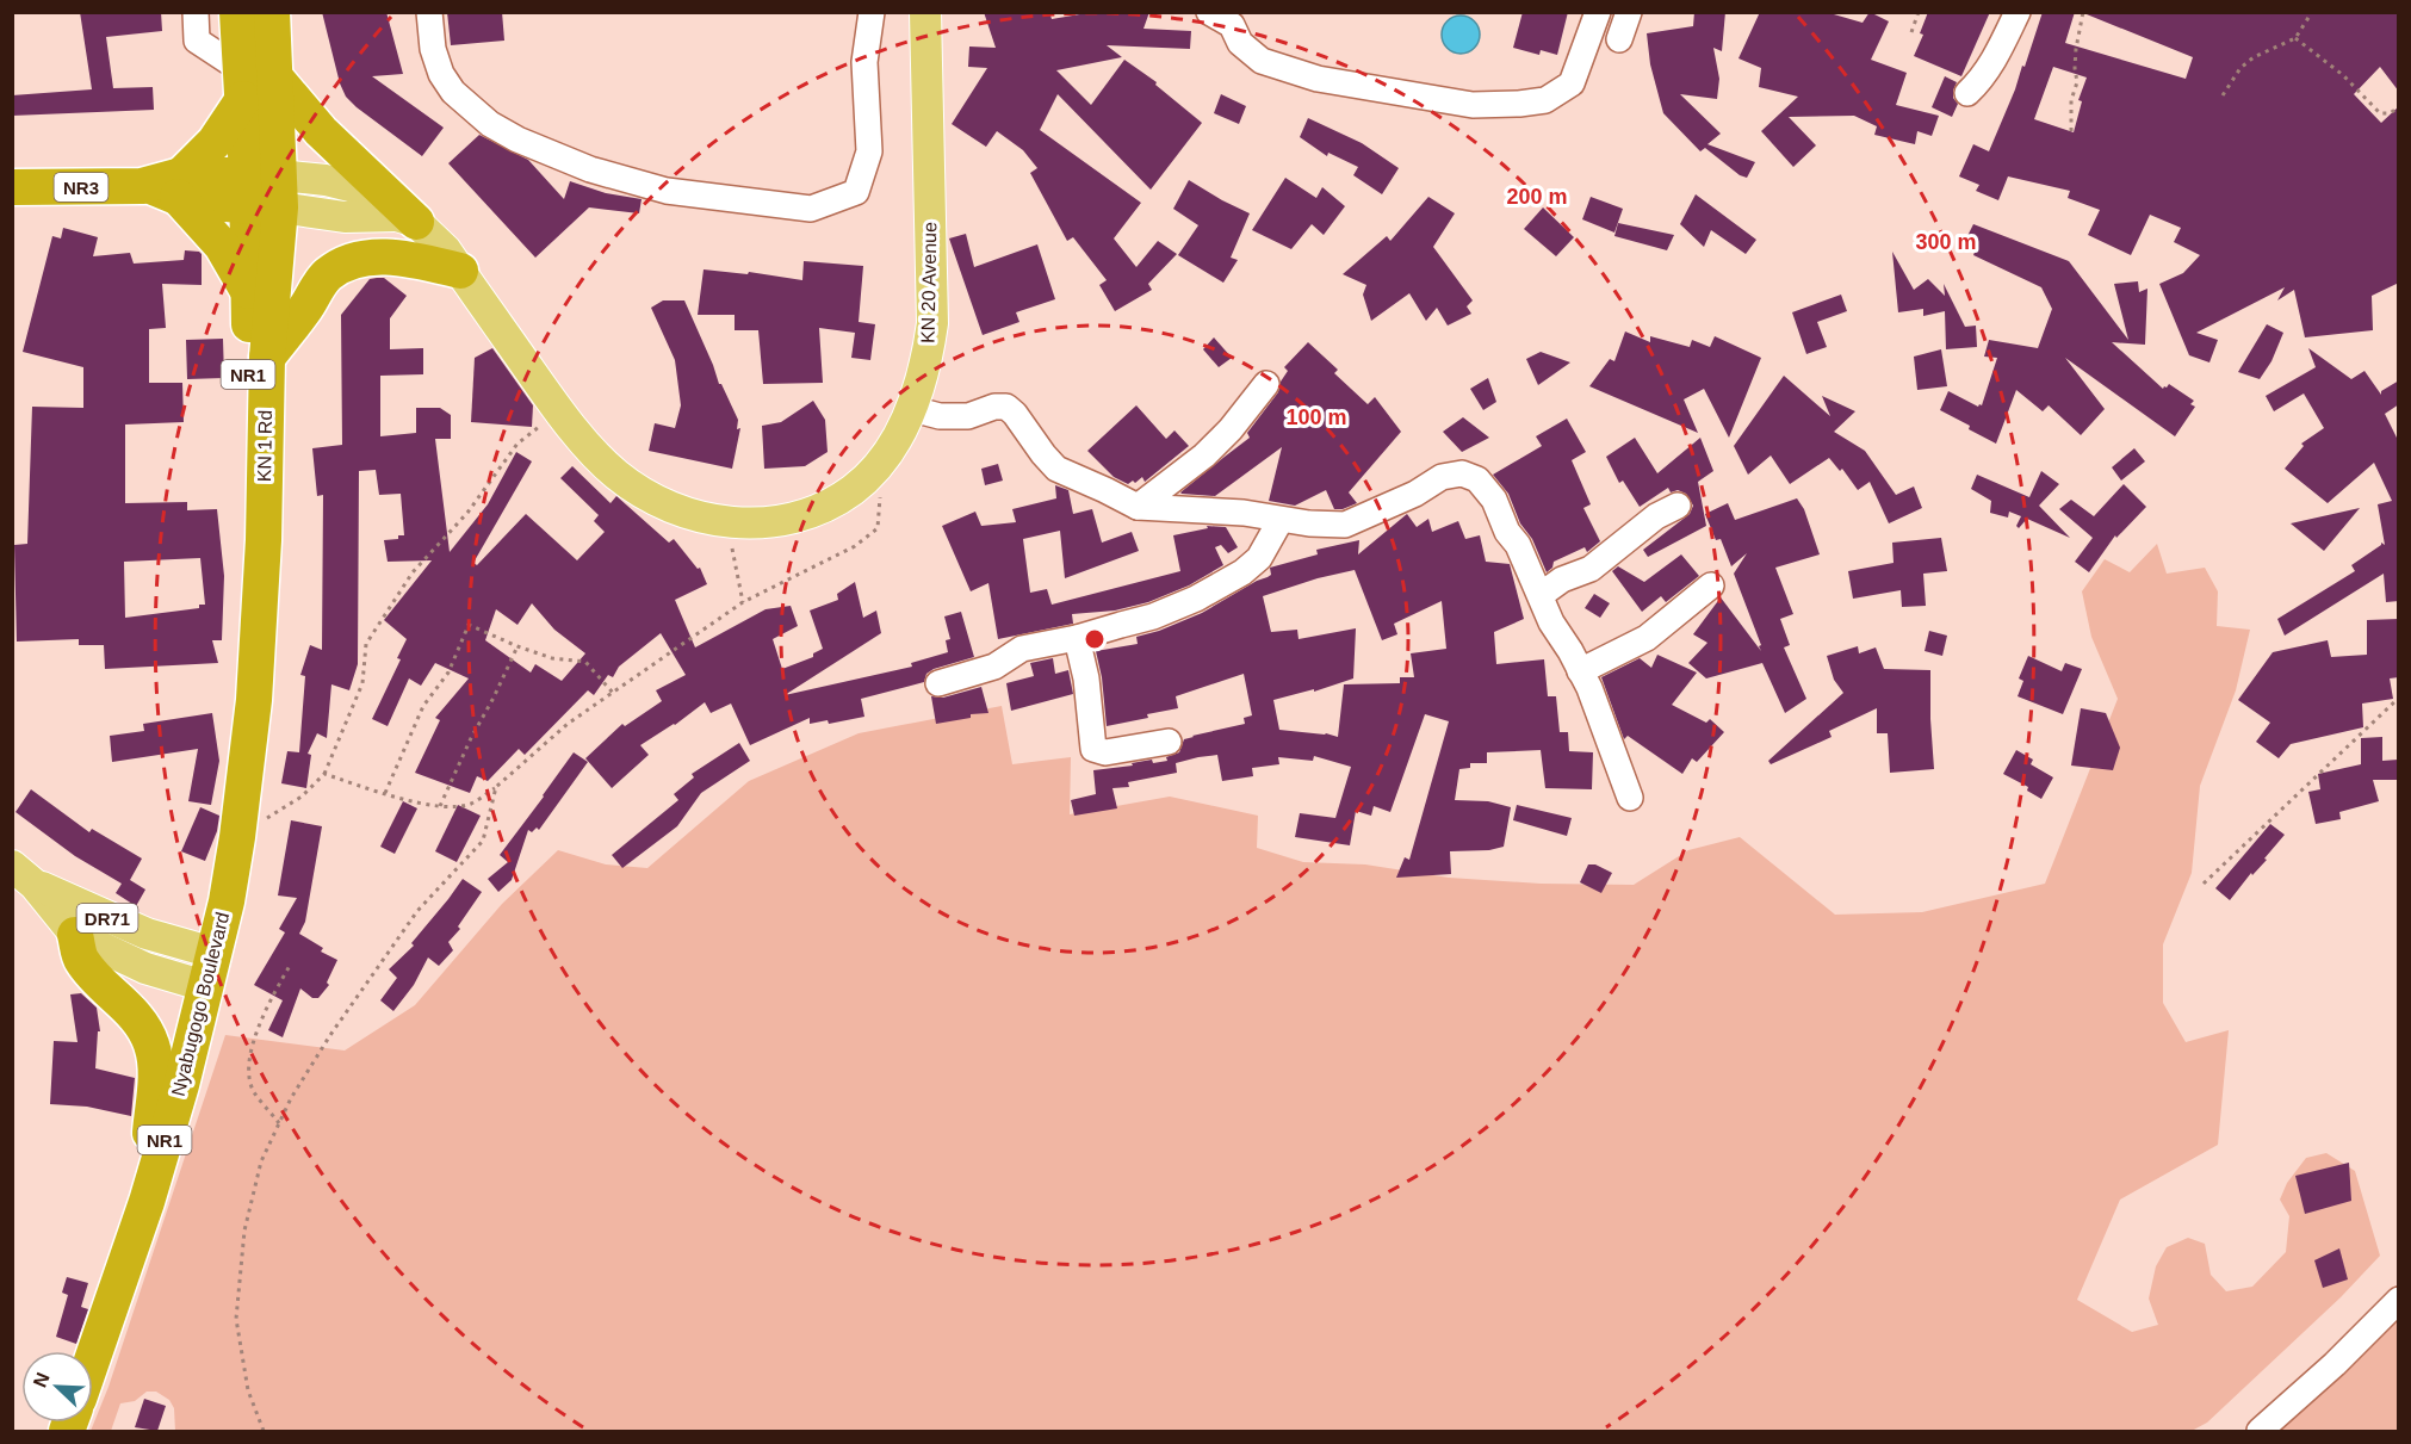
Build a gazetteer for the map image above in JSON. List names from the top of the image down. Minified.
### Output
{"streets":{"highway":["NR3","NR1","KN 1 Rd","Nyabugogo Boulevard"],"main road":["KN 20 Avenue","DR71"]},"crossings":[["NR3","KN 1 Rd"],["NR1","KN 1 Rd"],["NR1","DR71"],["NR1","Nyabugogo Boulevard"],["DR71","Nyabugogo Boulevard"]],"north":"top left","rings":["200 m","300 m","100 m"]}
